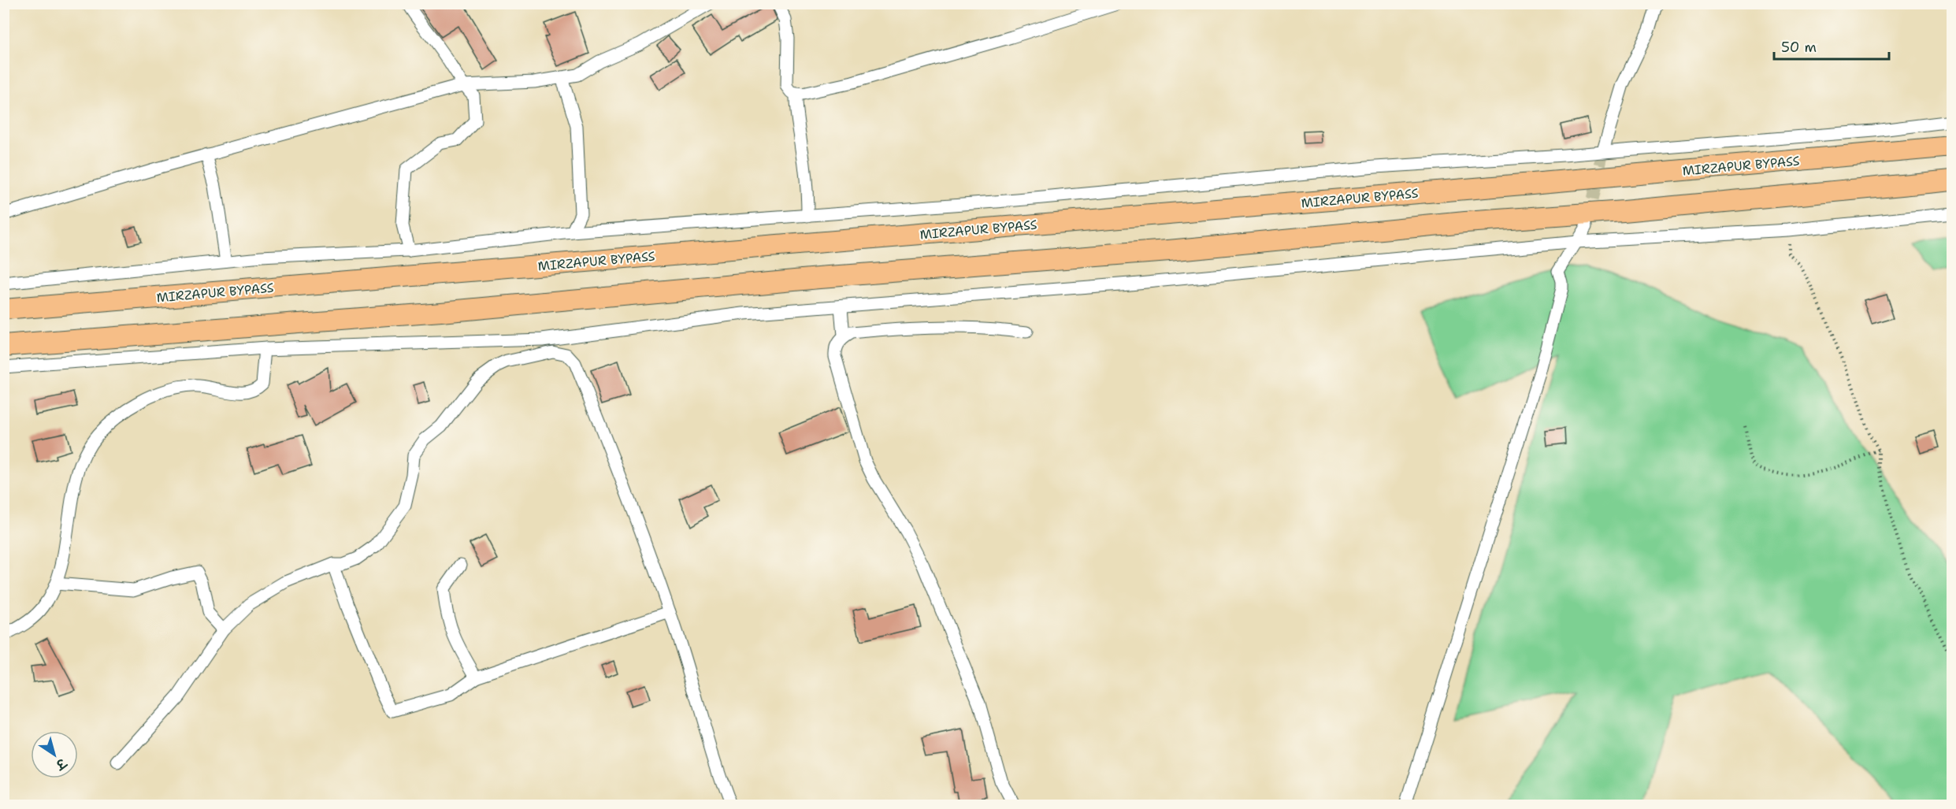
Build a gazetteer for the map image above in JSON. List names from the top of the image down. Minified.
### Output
{"streets":{"highway":["MIRZAPUR BYPASS"]},"scale_bar":"50 m","north":"bottom right"}
